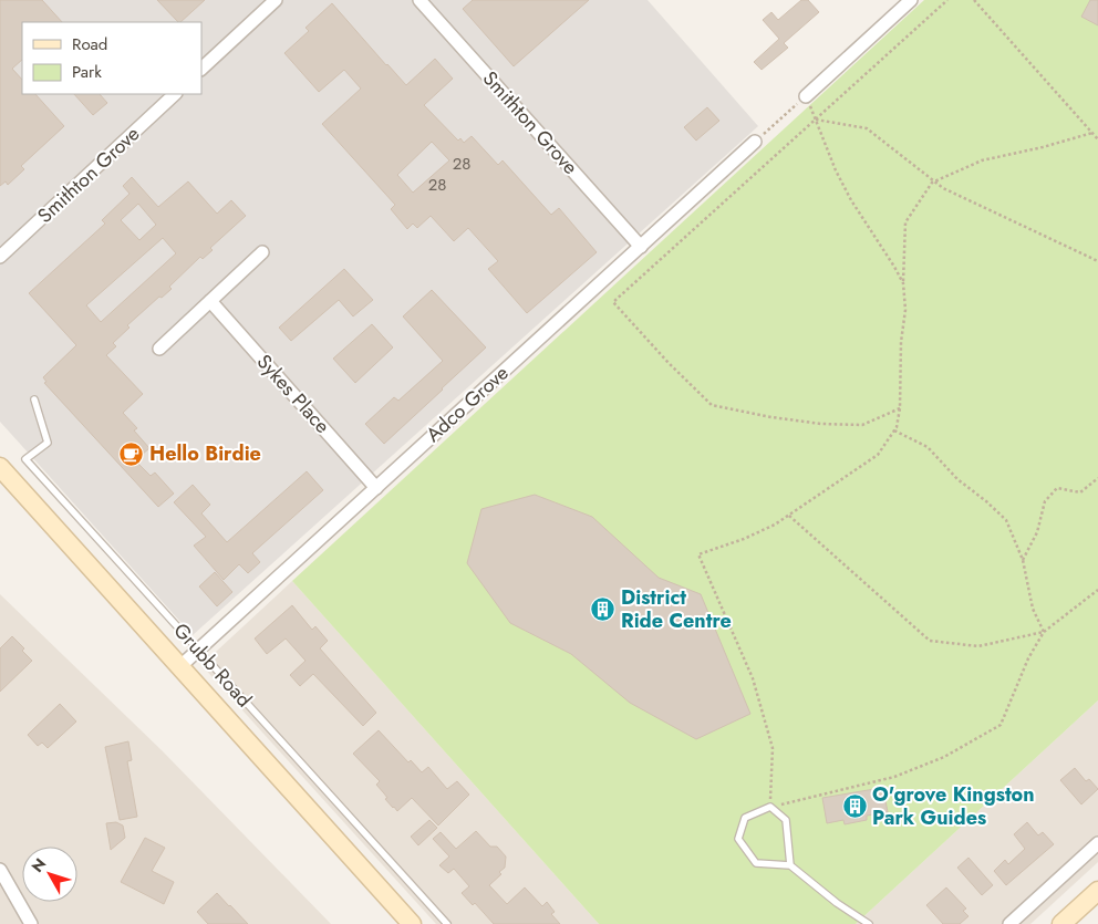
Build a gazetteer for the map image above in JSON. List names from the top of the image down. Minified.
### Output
{"streets":{"main road":["Grubb Road"],"street":["Smithton Grove","Sykes Place","Adco Grove"]},"crossings":[["Smithton Grove","Adco Grove"],["Sykes Place","Adco Grove"],["Adco Grove","Grubb Road"]],"places":{"cafe":["Hello Birdie"],"building":["District Ride Centre","O'grove Kingston Park Guides"]},"house_numbers":["28","28"],"legend":["Road","Park"],"north":"top left"}
